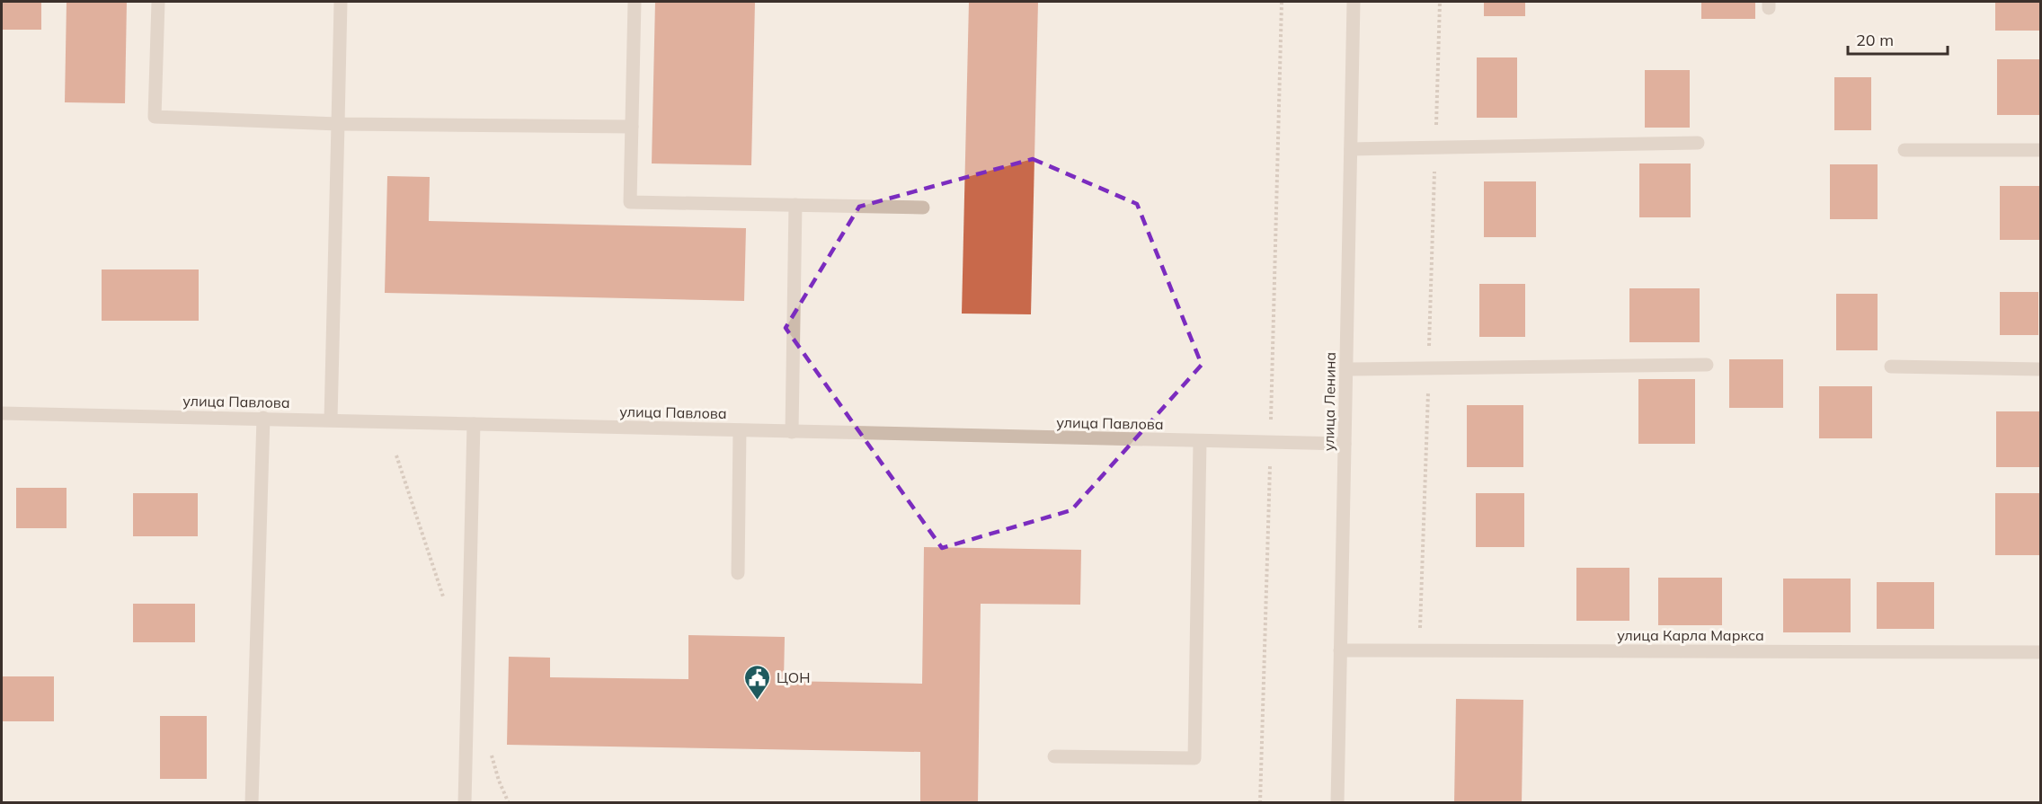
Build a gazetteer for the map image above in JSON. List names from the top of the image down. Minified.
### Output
{"streets":{"street":["улица Павлова","улица Ленина","улица Карла Маркса"]},"crossings":[["улица Павлова","улица Ленина"],["улица Ленина","улица Карла Маркса"]],"places":{"public building":["ЦОН"]},"scale_bar":"20 m"}
